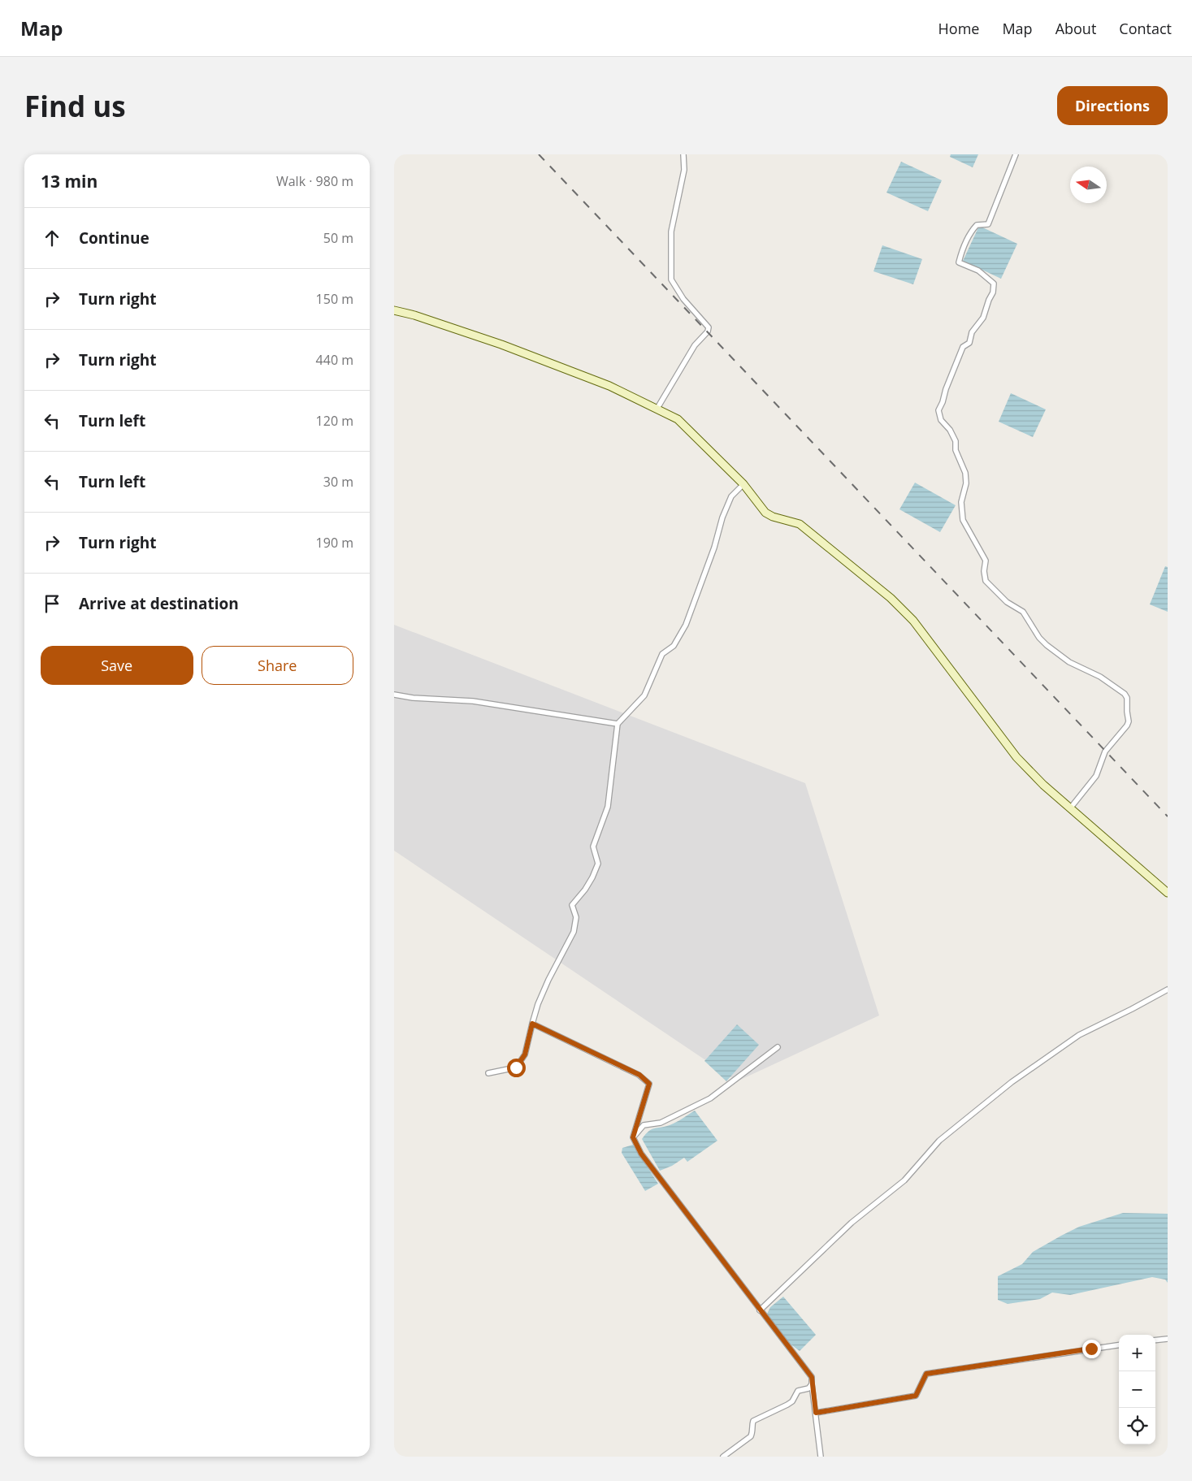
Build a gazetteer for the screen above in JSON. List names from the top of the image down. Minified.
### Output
{"north":"left","page":{"header":"Map","nav":["Home","Map","About","Contact"],"buttons":["Directions",["Save","Share"]],"title":"Find us","heading":["13 min","Walk · 980 m"],"list":[["Continue","50 m"],["Turn right","150 m"],["Turn right","440 m"],["Turn left","120 m"],["Turn left","30 m"],["Turn right","190 m"],"Arrive at destination"],"map_buttons":["+","−"]}}
